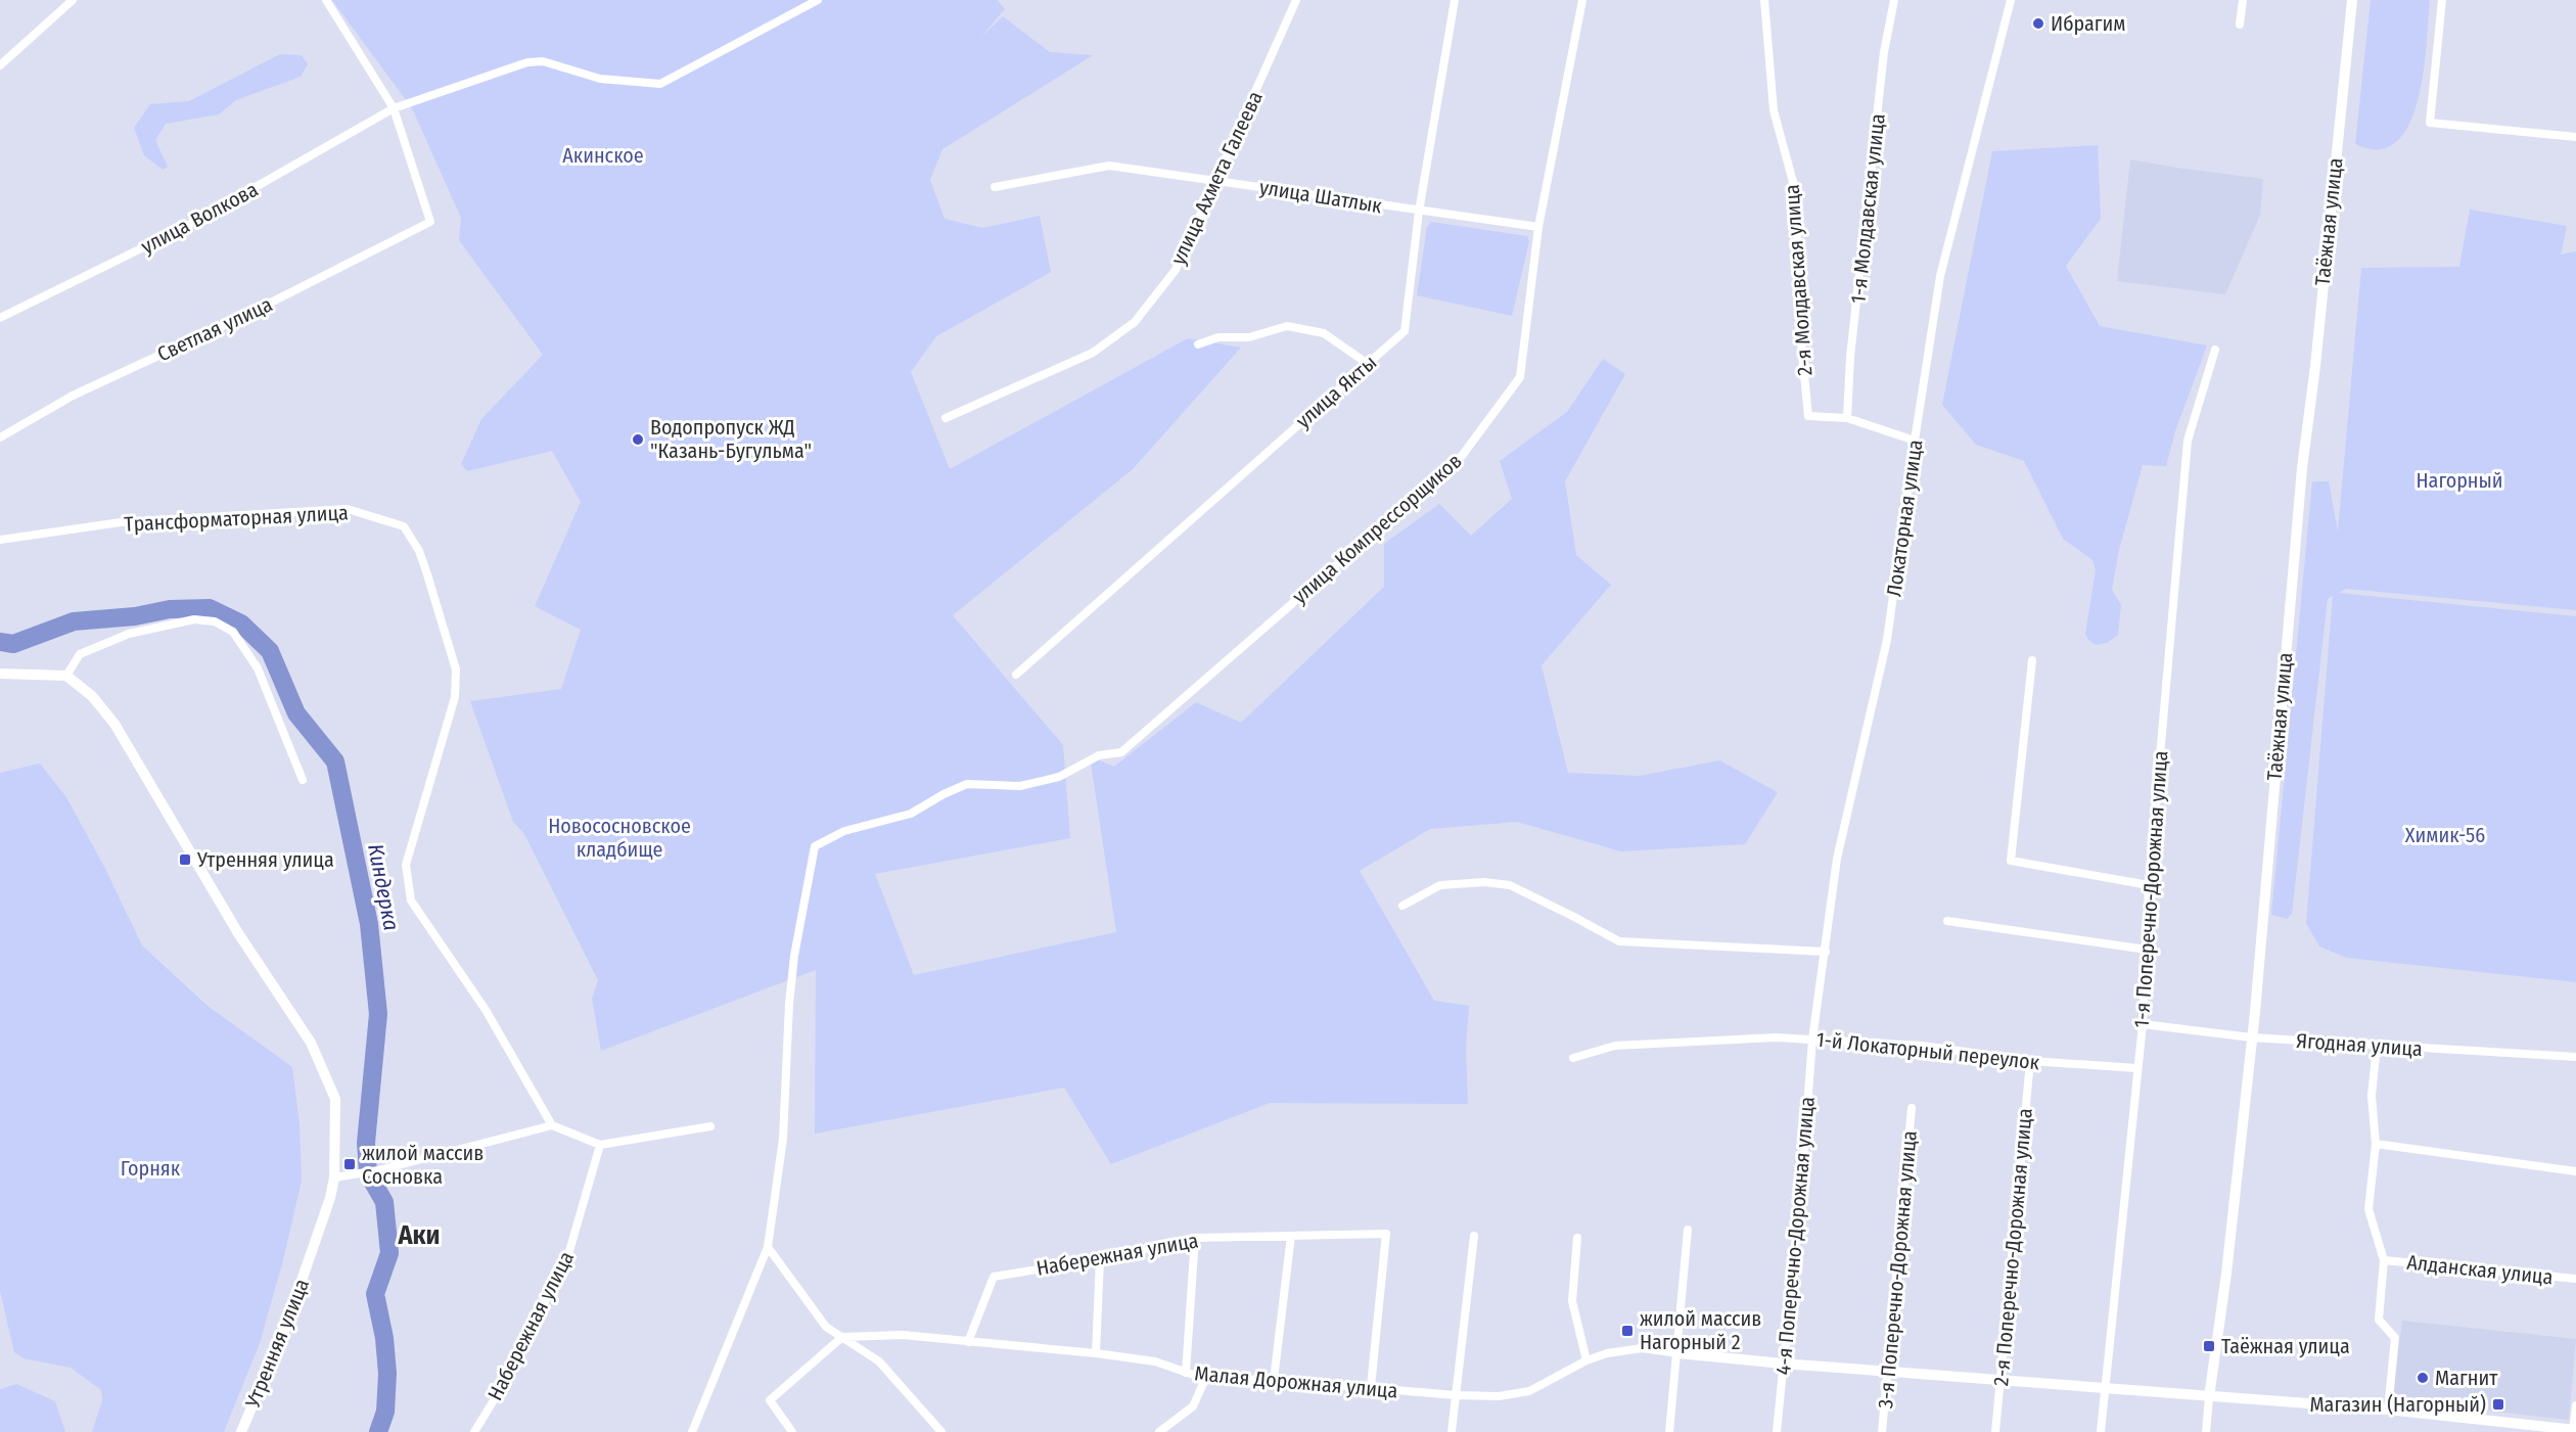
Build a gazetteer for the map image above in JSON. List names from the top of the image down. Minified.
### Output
{"streets":{"street":["улица Ахмета Галеева","улица Шатлык","1-я Молдавская улица","улица Волкова","Таёжная улица","2-я Молдавская улица","Светлая улица","улица Якты","Трансформаторная улица","Локаторная улица","улица Компрессорщиков","1-я Поперечно-Дорожная улица","Ягодная улица","1-й Локаторный переулок","4-я Поперечно-Дорожная улица","2-я Поперечно-Дорожная улица","Набережная улица","3-я Поперечно-Дорожная улица","Алданская улица","Утренняя улица","Малая Дорожная улица"]},"crossings":[["улица Ахмета Галеева","улица Шатлык"],["улица Шатлык","улица Якты"],["улица Шатлык","улица Компрессорщиков"],["1-я Молдавская улица","2-я Молдавская улица"],["улица Волкова","Светлая улица"],["Таёжная улица","Ягодная улица"],["Локаторная улица","1-й Локаторный переулок"],["Локаторная улица","4-я Поперечно-Дорожная улица"],["1-я Поперечно-Дорожная улица","Ягодная улица"],["1-я Поперечно-Дорожная улица","1-й Локаторный переулок"],["1-й Локаторный переулок","4-я Поперечно-Дорожная улица"],["1-й Локаторный переулок","2-я Поперечно-Дорожная улица"],["Набережная улица","Малая Дорожная улица"]],"districts":["Аки"],"water":["Киндерка"],"parks":["Акинское","Нагорный","Новососновское кладбище","Химик-56","Горняк"],"places":{"other":["Ибрагим","Водопропуск ЖД \"Казань-Бугульма\"","Магнит"],"transit":["Утренняя улица","жилой массив Сосновка","жилой массив Нагорный 2","Таёжная улица","Магазин (Нагорный)"]}}
